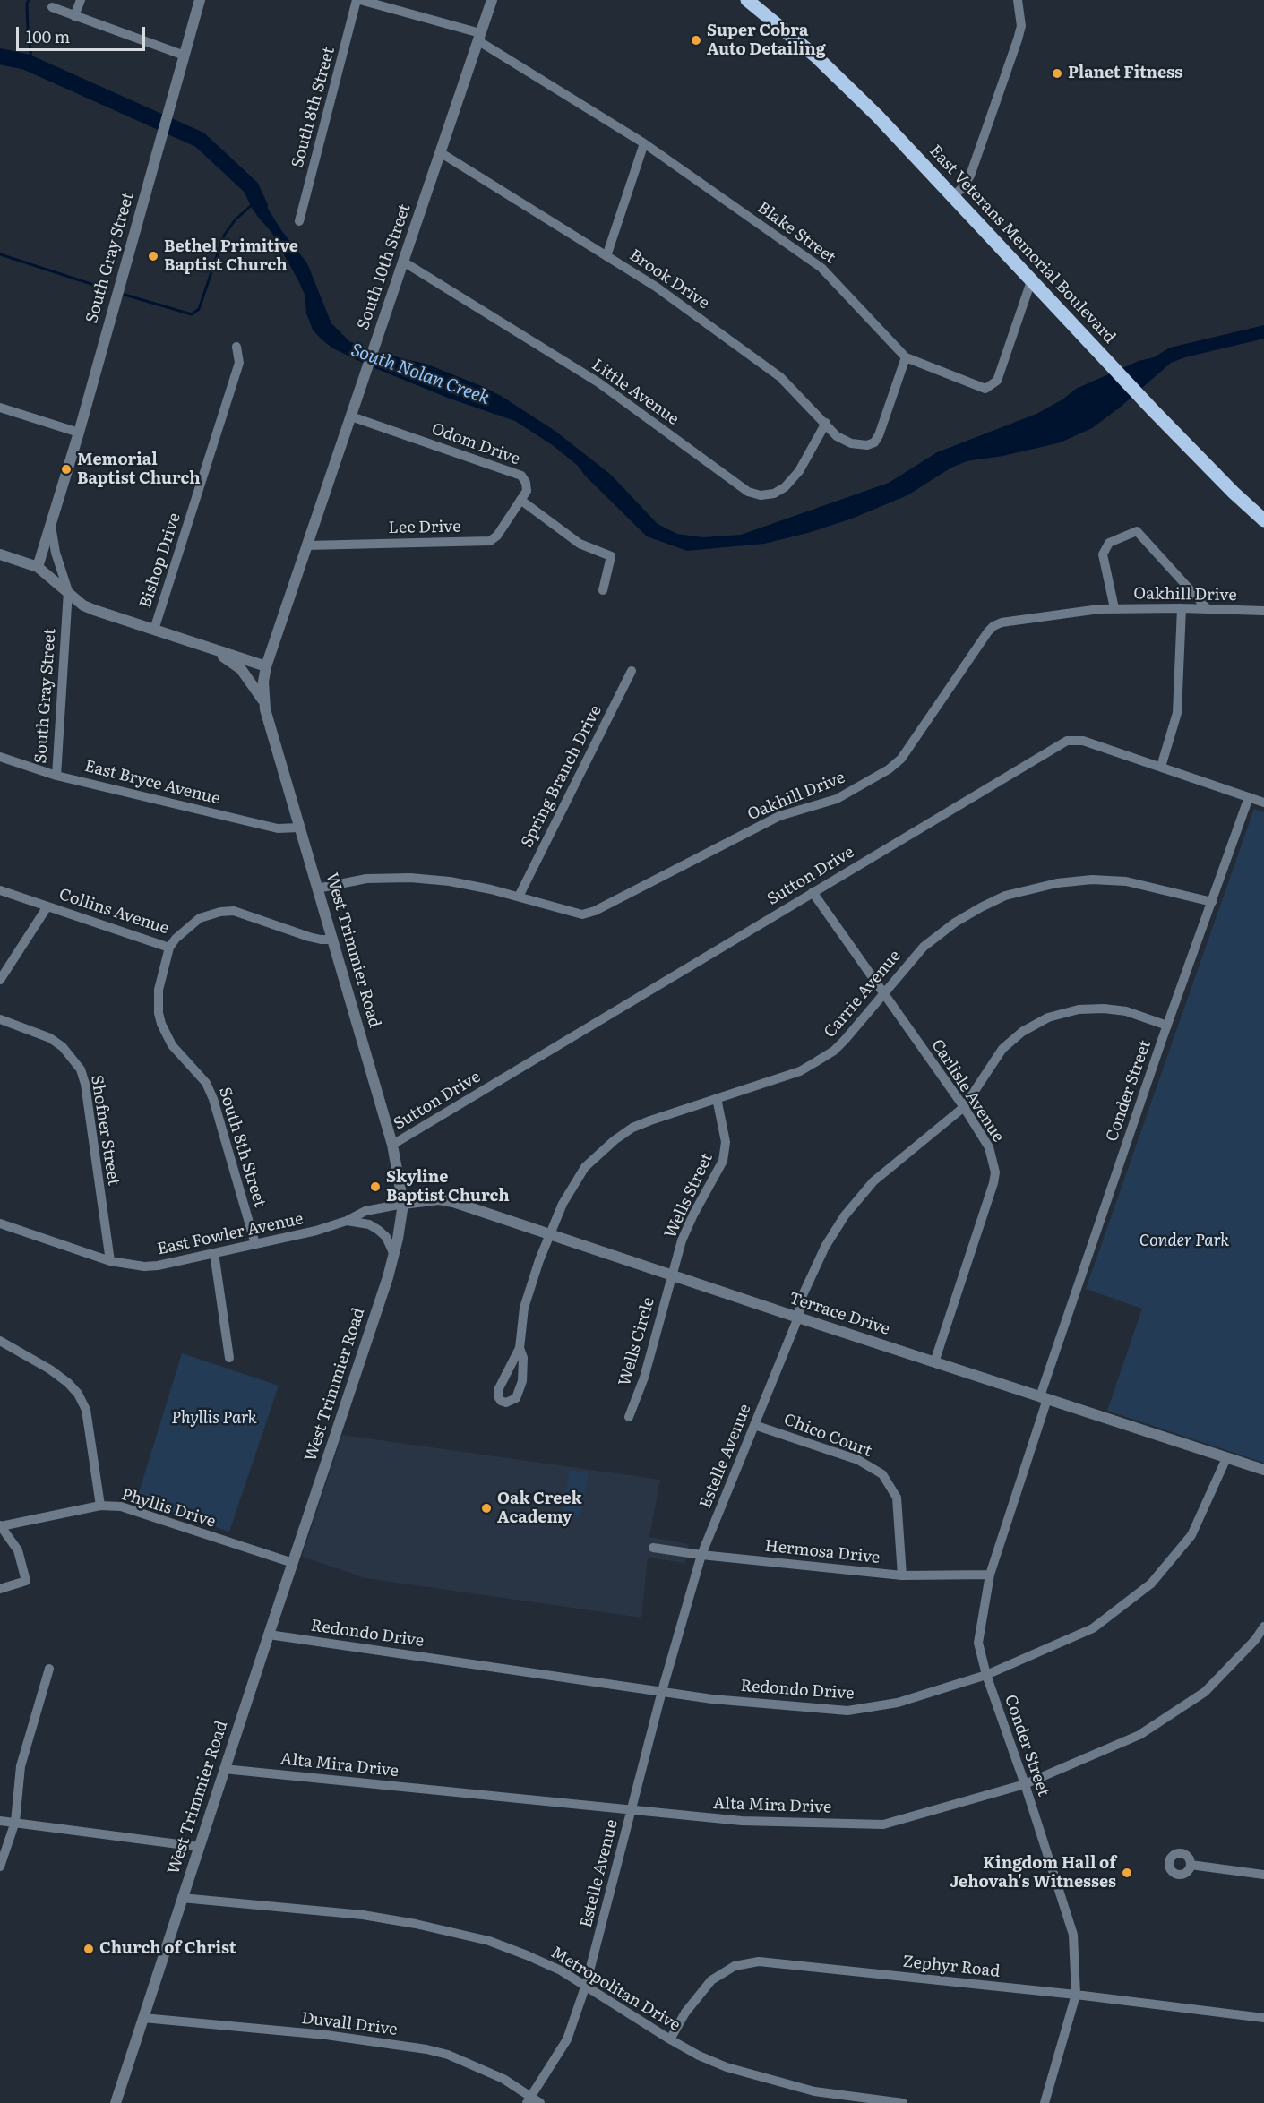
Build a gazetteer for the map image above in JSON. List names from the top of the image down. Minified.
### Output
{"streets":{"main road":["East Veterans Memorial Boulevard"],"street":["South 8th Street","Blake Street","South Gray Street","South 10th Street","Brook Drive","Little Avenue","Odom Drive","Lee Drive","Bishop Drive","Oakhill Drive","Spring Branch Drive","East Bryce Avenue","Sutton Drive","Collins Avenue","West Trimmier Road","Carrie Avenue","Carlisle Avenue","Conder Street","Shofner Street","Wells Street","East Fowler Avenue","Terrace Drive","Wells Circle","Chico Court","Estelle Avenue","Phyllis Drive","Hermosa Drive","Redondo Drive","Alta Mira Drive","Zephyr Road","Metropolitan Drive","Duvall Drive"]},"crossings":[["South 8th Street","Blake Street"],["South 8th Street","Collins Avenue"],["South 8th Street","East Fowler Avenue"],["Blake Street","East Veterans Memorial Boulevard"],["Blake Street","South 10th Street"],["Blake Street","Brook Drive"],["South Gray Street","East Bryce Avenue"],["South 10th Street","Brook Drive"],["South 10th Street","Little Avenue"],["South 10th Street","Odom Drive"],["South 10th Street","Lee Drive"],["South 10th Street","West Trimmier Road"],["Brook Drive","Little Avenue"],["Odom Drive","Lee Drive"],["Oakhill Drive","Spring Branch Drive"],["Oakhill Drive","West Trimmier Road"],["East Bryce Avenue","West Trimmier Road"],["Sutton Drive","West Trimmier Road"],["Sutton Drive","Carlisle Avenue"],["Sutton Drive","Conder Street"],["Collins Avenue","West Trimmier Road"],["West Trimmier Road","East Fowler Avenue"],["West Trimmier Road","Terrace Drive"],["West Trimmier Road","Phyllis Drive"],["West Trimmier Road","Redondo Drive"],["West Trimmier Road","Alta Mira Drive"],["West Trimmier Road","Metropolitan Drive"],["West Trimmier Road","Duvall Drive"],["Carrie Avenue","Carlisle Avenue"],["Carrie Avenue","Conder Street"],["Carrie Avenue","Wells Street"],["Carrie Avenue","Terrace Drive"],["Carlisle Avenue","Terrace Drive"],["Carlisle Avenue","Estelle Avenue"],["Conder Street","Terrace Drive"],["Conder Street","Estelle Avenue"],["Conder Street","Hermosa Drive"],["Conder Street","Redondo Drive"],["Conder Street","Alta Mira Drive"],["Conder Street","Zephyr Road"],["Shofner Street","East Fowler Avenue"],["Wells Street","Terrace Drive"],["Wells Street","Wells Circle"],["East Fowler Avenue","Terrace Drive"],["Terrace Drive","Wells Circle"],["Terrace Drive","Estelle Avenue"],["Terrace Drive","Redondo Drive"],["Chico Court","Estelle Avenue"],["Chico Court","Hermosa Drive"],["Estelle Avenue","Hermosa Drive"],["Estelle Avenue","Redondo Drive"],["Estelle Avenue","Alta Mira Drive"],["Estelle Avenue","Metropolitan Drive"],["Estelle Avenue","Duvall Drive"],["Zephyr Road","Metropolitan Drive"]],"water":["South Nolan Creek"],"parks":["Conder Park","Phyllis Park"],"places":["Super Cobra Auto Detailing","Planet Fitness","Bethel Primitive Baptist Church","Memorial Baptist Church","Skyline Baptist Church","Oak Creek Academy","Kingdom Hall of Jehovah's Witnesses","Church of Christ"],"scale_bar":"100 m"}
